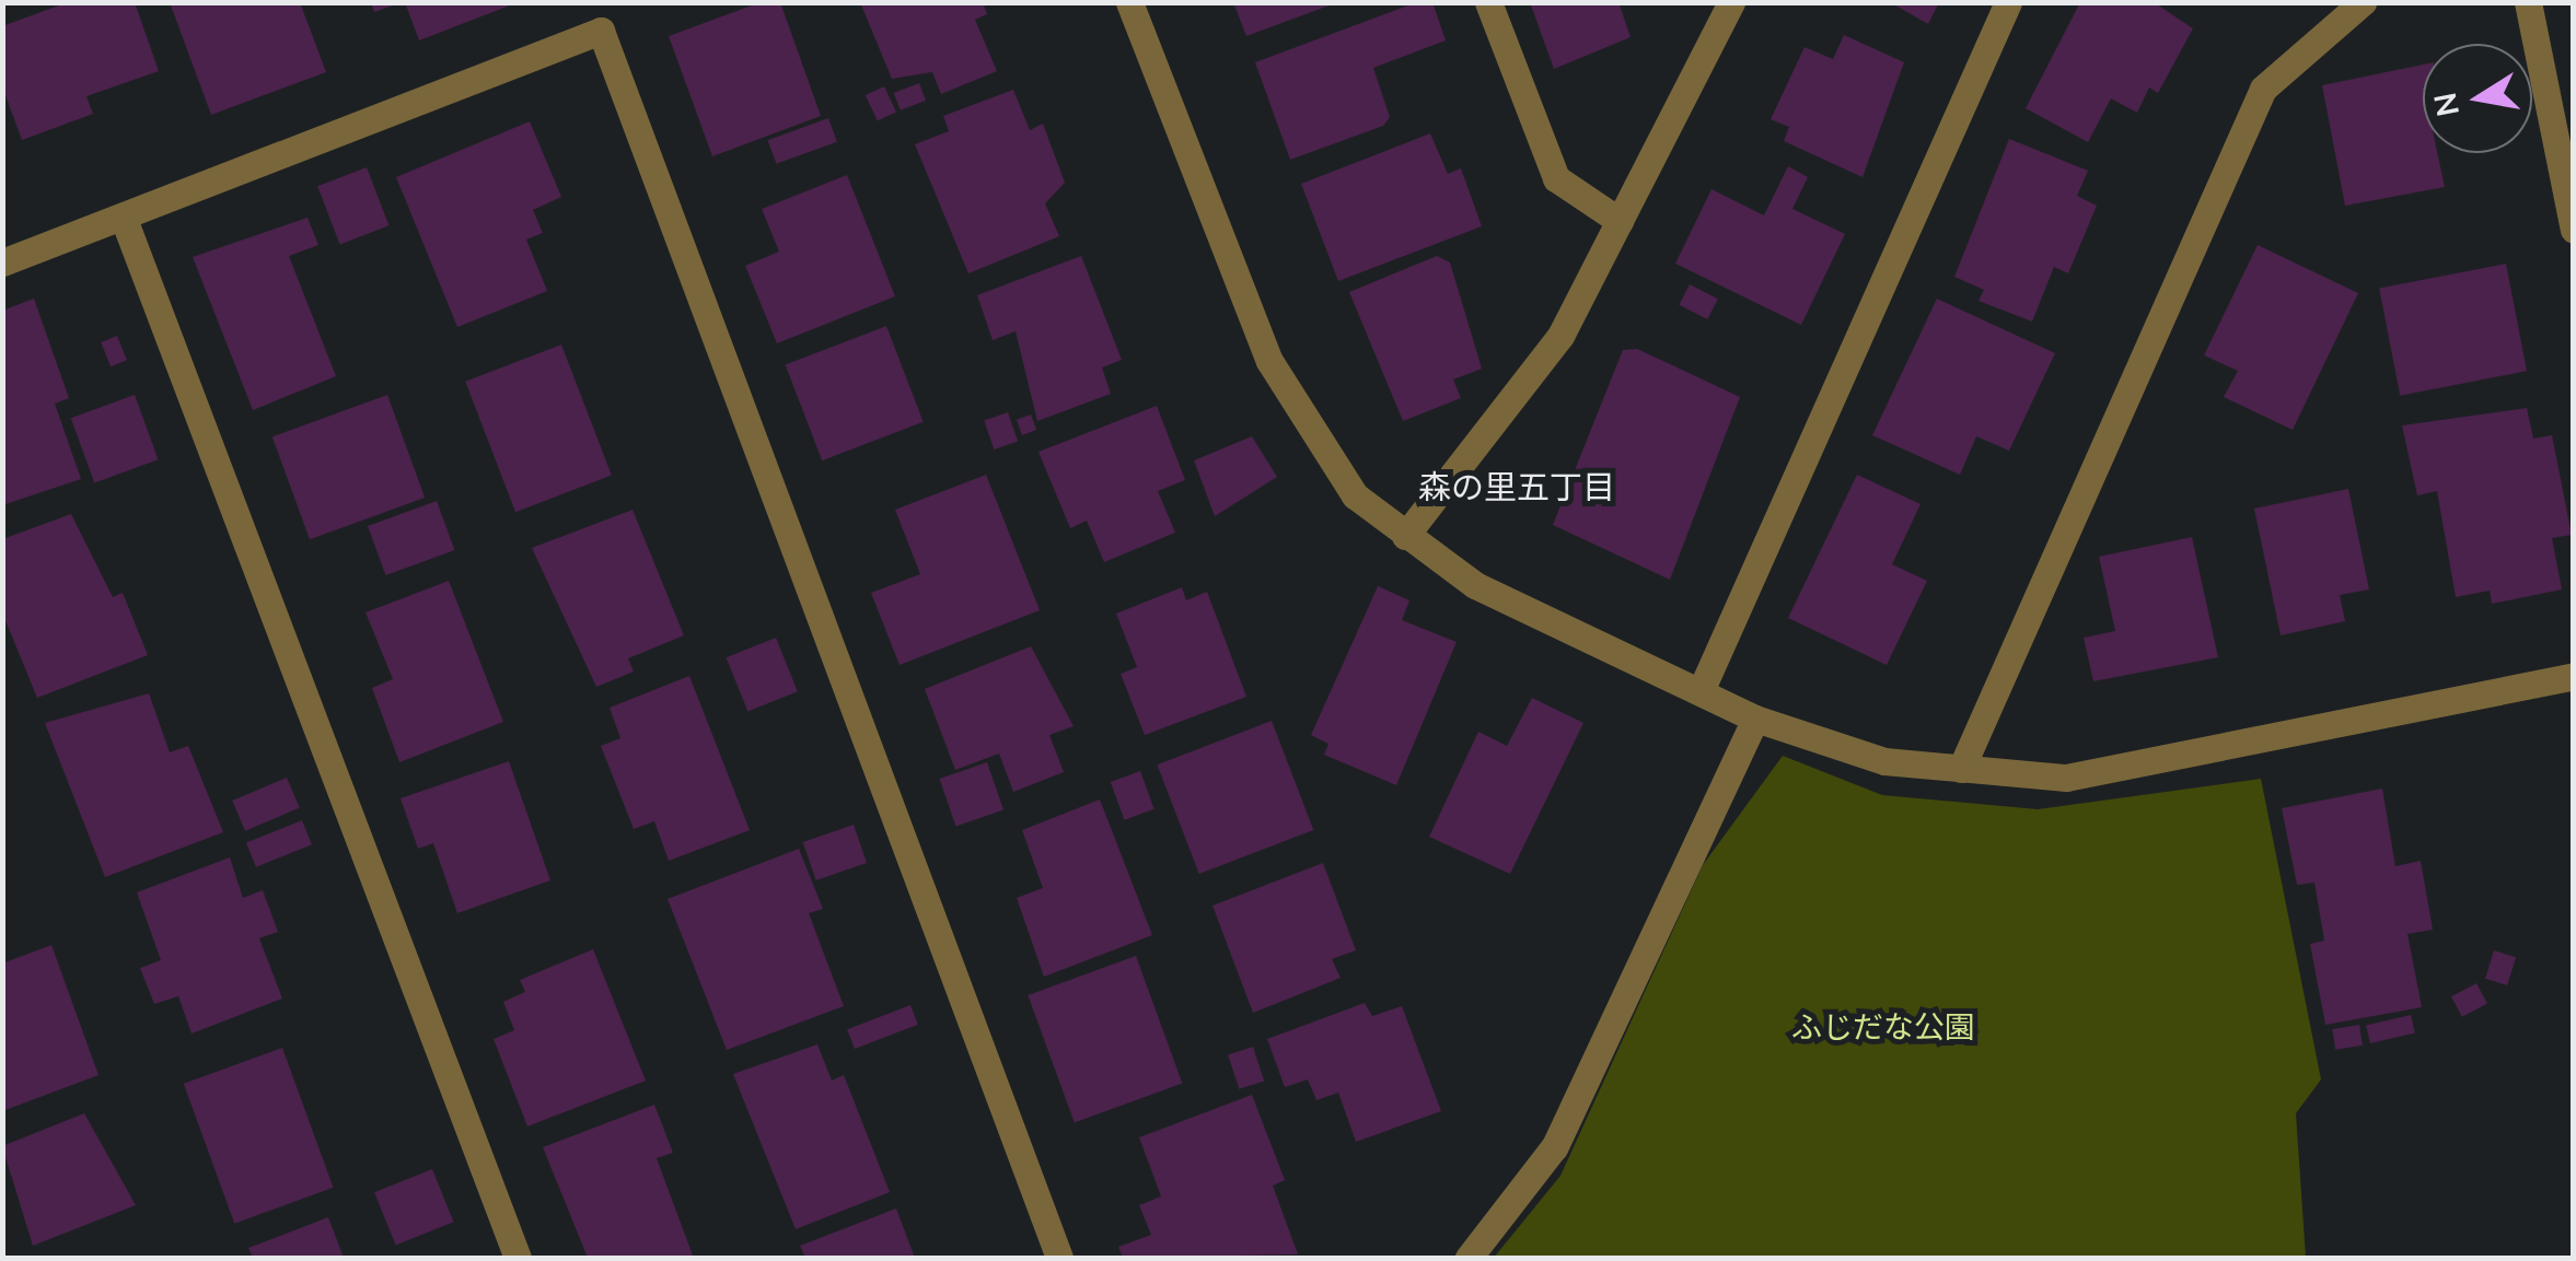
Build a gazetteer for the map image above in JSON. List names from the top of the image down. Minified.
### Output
{"districts":["森の里五丁目"],"parks":["ふじだな公園"],"north":"left"}
